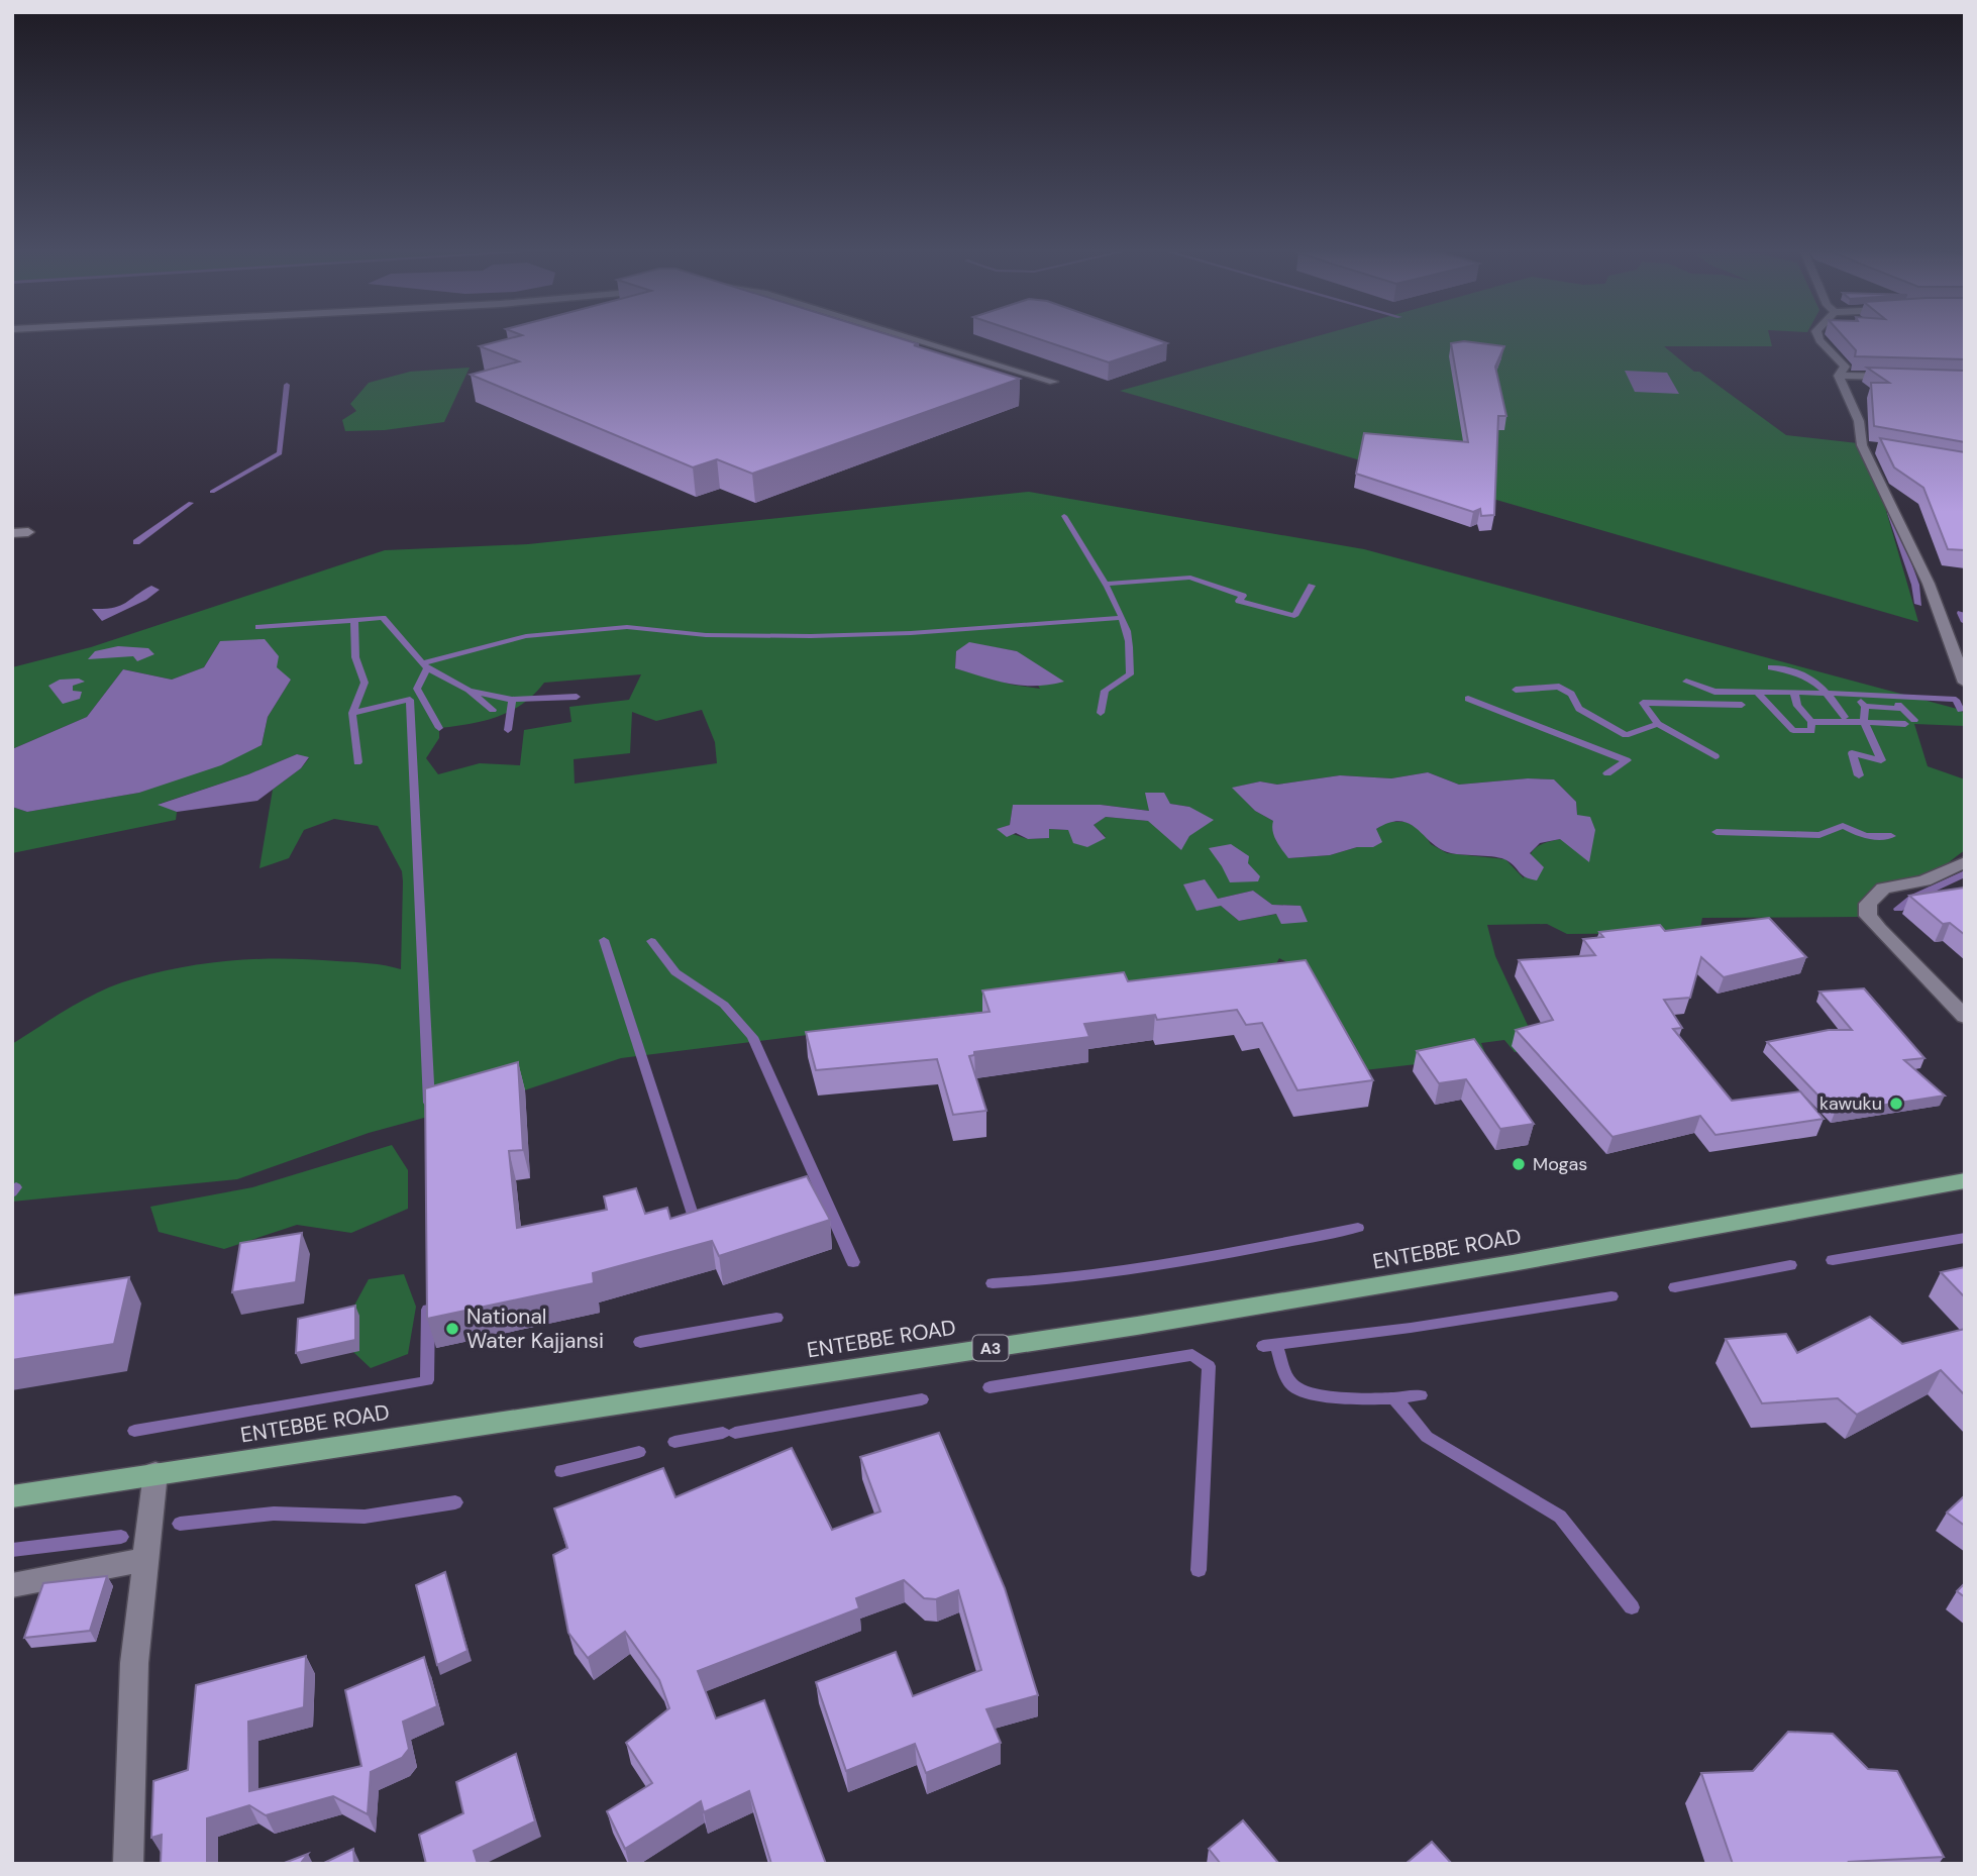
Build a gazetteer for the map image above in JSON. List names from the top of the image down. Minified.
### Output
{"streets":{"main road":["ENTEBBE ROAD","A3"]},"places":["kawuku","Mogas","National Water Kajjansi"]}
